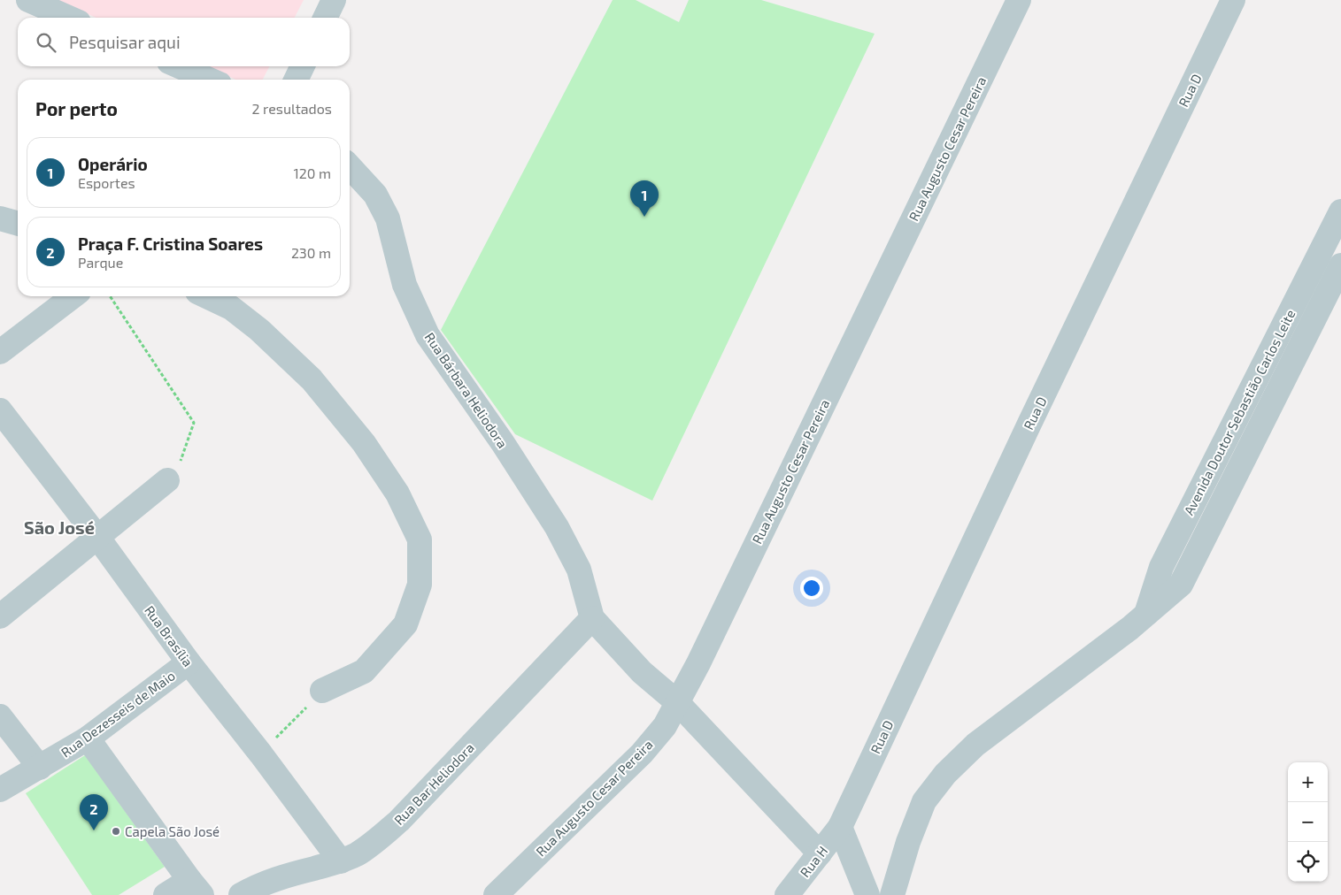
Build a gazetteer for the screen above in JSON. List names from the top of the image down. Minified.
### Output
{"streets":{"street":["Rua D","Rua Augusto Cesar Pereira","Rua Bárbara Heliodora","Avenida Doutor Sebastião Carlos Leite","Rua Brasília","Rua Dezesseis de Maio","Rua Bar Heliodora","Rua H"]},"crossings":[["Rua D","Rua H"],["Rua Bárbara Heliodora","Rua Bar Heliodora"],["Rua Brasília","Rua Dezesseis de Maio"],["Rua Brasília","Rua Bar Heliodora"]],"districts":["São José"],"places":["Capela São José"],"page":{"search":"Pesquisar aqui","heading":["Por perto","2 resultados"],"list":[{"mark":"1","name":"Operário","note":"Esportes","value":"120 m"},{"mark":"2","name":"Praça F. Cristina Soares","note":"Parque","value":"230 m"}],"pins":["1","2"],"map_buttons":["+","−"]}}
